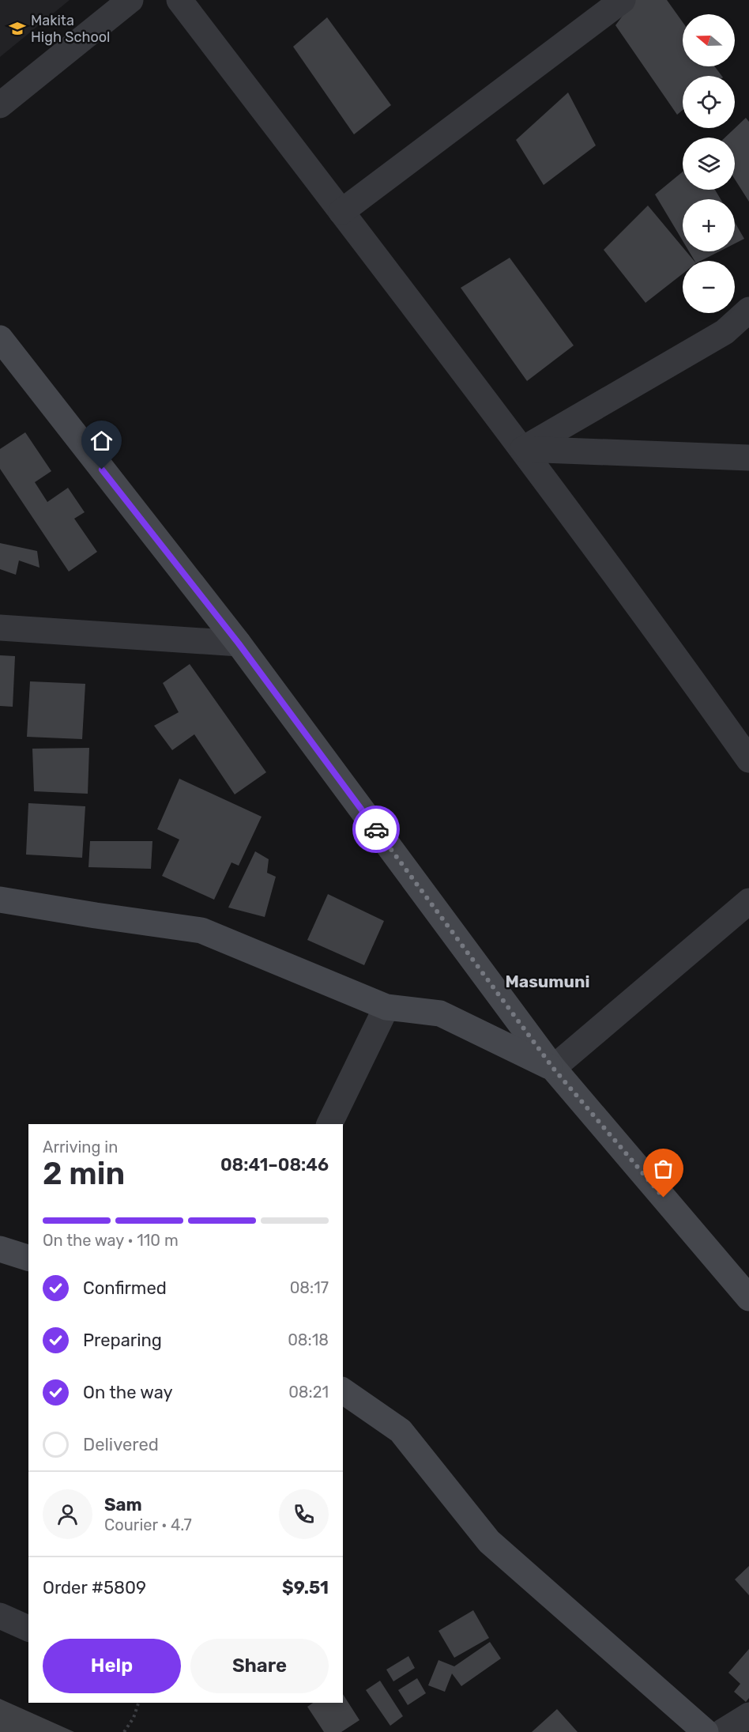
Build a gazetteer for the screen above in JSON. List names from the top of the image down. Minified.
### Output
{"districts":["Masumuni"],"places":{"school or university":["Makita High School"]},"north":"left","page":{"map_buttons":["+","−"],"heading":["2 min","Arriving in","08:41–08:46"],"panel":["Sam","Courier · 4.7","Order #5809","$9.51"],"bar":"On the way · 110 m","list":[["Confirmed","08:17"],["Preparing","08:18"],["On the way","08:21"],"Delivered"],"buttons":["Help","Share"]}}
